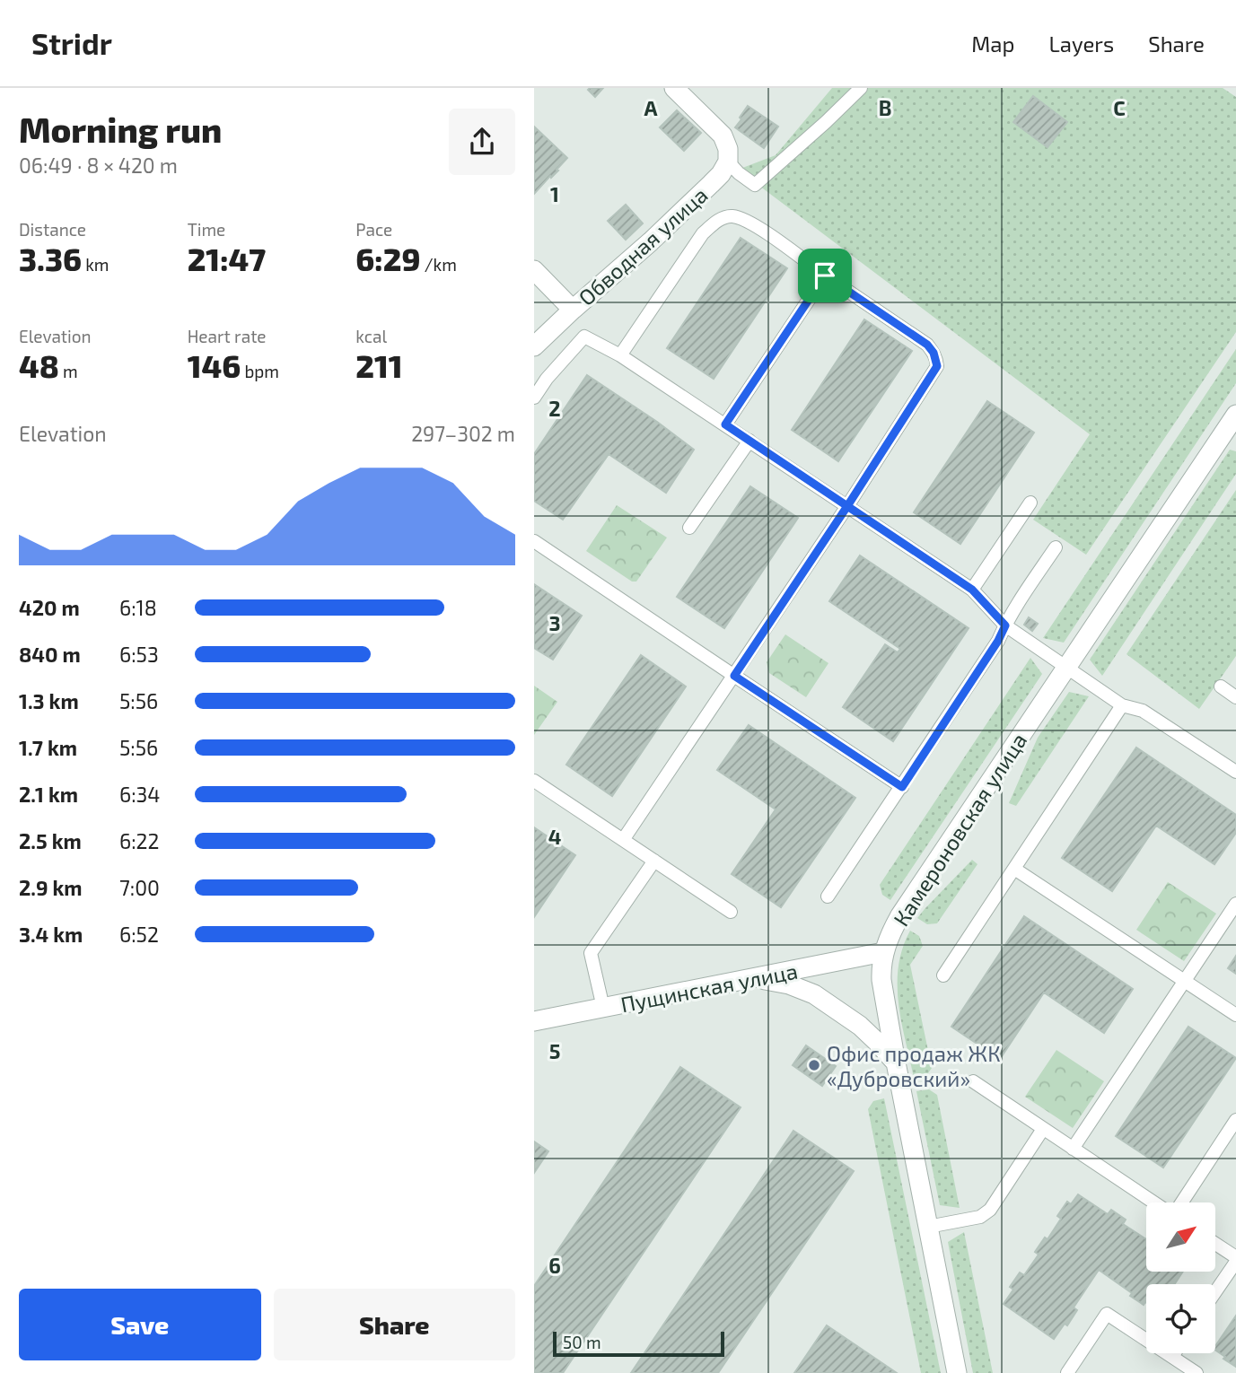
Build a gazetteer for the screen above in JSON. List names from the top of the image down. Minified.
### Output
{"streets":{"street":["Обводная улица","Камероновская улица","Пущинская улица"]},"crossings":[["Камероновская улица","Пущинская улица"]],"places":["Офис продаж ЖК «Дубровский»"],"scale_bar":"50 m","north":"top right","page":{"header":"Stridr","nav":["Map","Layers","Share"],"heading":["Morning run","06:49 · 8 × 420 m"],"stats":[["Distance","3.36 km"],["Time","21:47"],["Pace","6:29 /km"],["Elevation","48 m"],["Heart rate","146 bpm"],["kcal","211"]],"chart":["Elevation","297–302 m"],"list":[{"name":"420 m","note":"6:18"},{"name":"840 m","note":"6:53"},{"name":"1.3 km","note":"5:56"},{"name":"1.7 km","note":"5:56"},{"name":"2.1 km","note":"6:34"},{"name":"2.5 km","note":"6:22"},{"name":"2.9 km","note":"7:00"},{"name":"3.4 km","note":"6:52"}],"buttons":["Save","Share"],"scale":"50 m"},"grid":{"columns":["A","B","C"],"rows":["1","2","3","4","5","6"]}}
